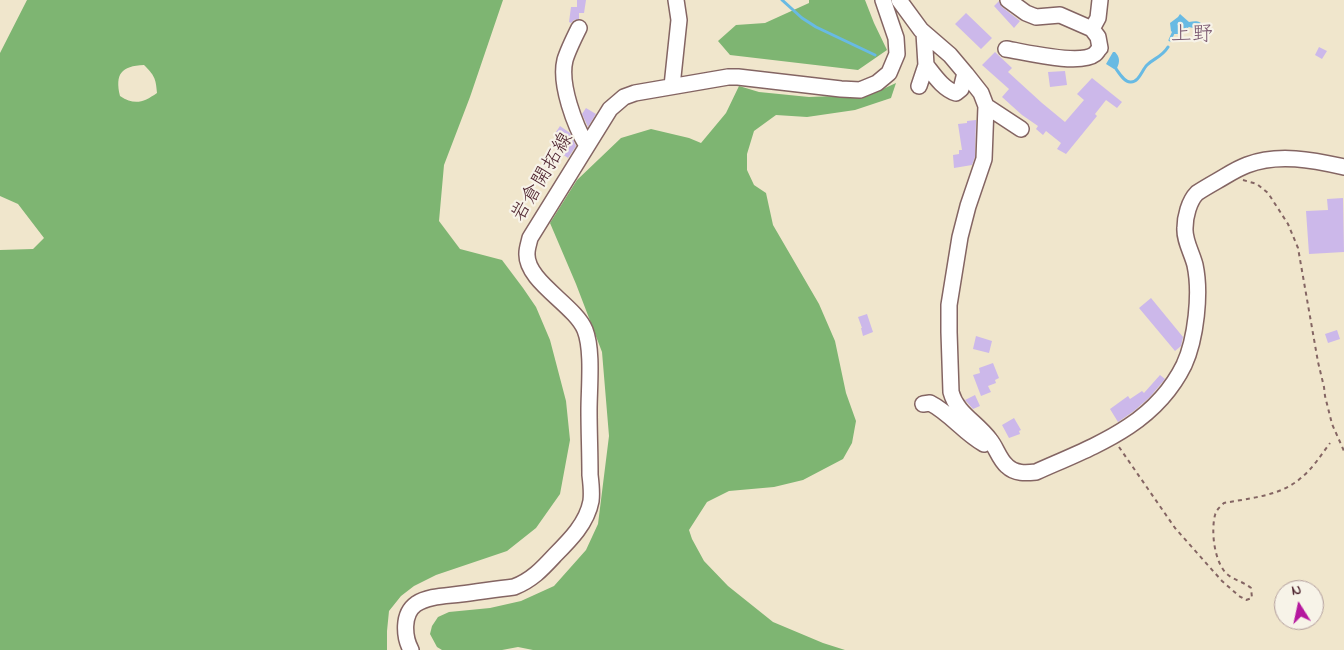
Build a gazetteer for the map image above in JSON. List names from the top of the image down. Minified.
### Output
{"streets":{"street":["岩倉開拓線"]},"districts":["上野"],"north":"top"}
